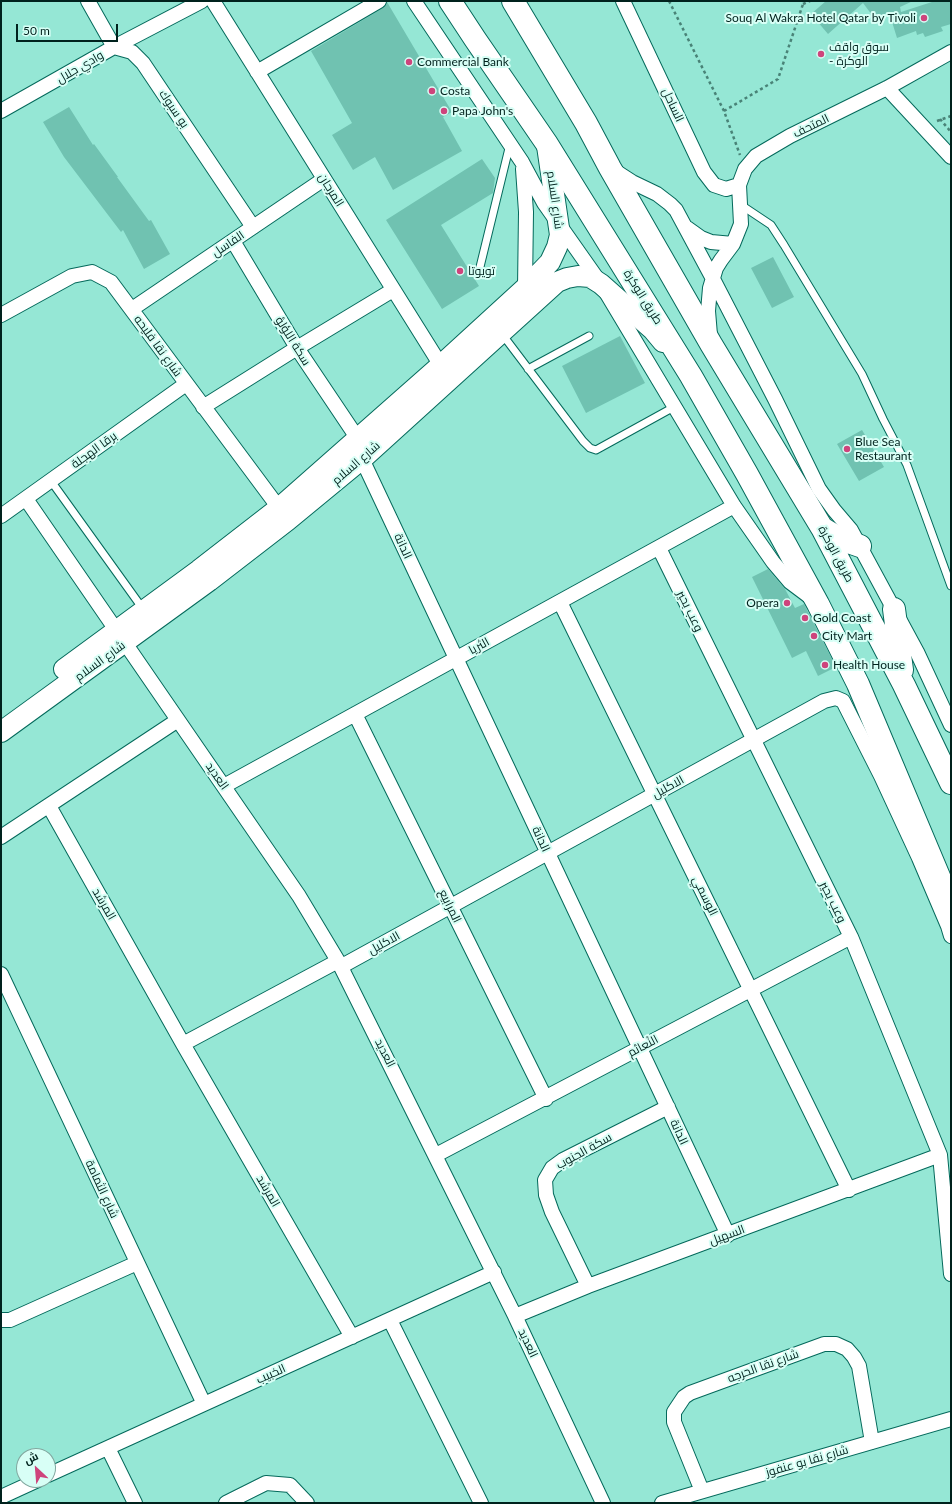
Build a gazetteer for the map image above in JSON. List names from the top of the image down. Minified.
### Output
{"streets":{"highway":["طريق الوكرة"],"street":["وادي جلال","الساحل","بو سبوك","المتحف","المرجان","شارع السلام","الفاسل","سكة اللؤلؤ","شارع نقا فليحه","برقا الهجلة","الدانة","وعب بحير","الثريا","العديد","الاكليل","الوسمي","المرشد","المرابيع","النًعائم","سكة الجنوب","شارع الثمامة","السهيل","شارع نقا الحرجه","الخبيب","شارع نقا بو عنفوز"]},"crossings":[["وادي جلال","بو سبوك"],["الساحل","المتحف"],["بو سبوك","الفاسل"],["المتحف","طريق الوكرة"],["المرجان","شارع السلام"],["المرجان","الفاسل"],["شارع السلام","طريق الوكرة"],["شارع السلام","سكة اللؤلؤ"],["شارع السلام","شارع نقا فليحه"],["شارع السلام","الدانة"],["شارع السلام","العديد"],["الفاسل","سكة اللؤلؤ"],["الفاسل","شارع نقا فليحه"],["طريق الوكرة","الثريا"],["سكة اللؤلؤ","الدانة"],["شارع نقا فليحه","برقا الهجلة"],["برقا الهجلة","العديد"],["الدانة","الثريا"],["الدانة","الاكليل"],["الدانة","النًعائم"],["الدانة","سكة الجنوب"],["الدانة","السهيل"],["وعب بحير","الثريا"],["وعب بحير","الاكليل"],["وعب بحير","النًعائم"],["وعب بحير","السهيل"],["الثريا","العديد"],["الثريا","الوسمي"],["الثريا","المرابيع"],["العديد","الاكليل"],["العديد","النًعائم"],["العديد","السهيل"],["العديد","الخبيب"],["الاكليل","الوسمي"],["الاكليل","المرابيع"],["الوسمي","النًعائم"],["الوسمي","السهيل"],["المرشد","الخبيب"],["المرابيع","النًعائم"],["سكة الجنوب","السهيل"],["شارع الثمامة","الخبيب"],["شارع نقا الحرجه","شارع نقا بو عنفوز"]],"places":["Souq Al Wakra Hotel Qatar by Tivoli","سوق واقف - الوكرة","Commercial Bank","Costa","Papa John's","تويوتا","Blue Sea Restaurant","Opera","Gold Coast","City Mart","Health House"],"scale_bar":"50 m","north":"top left"}
